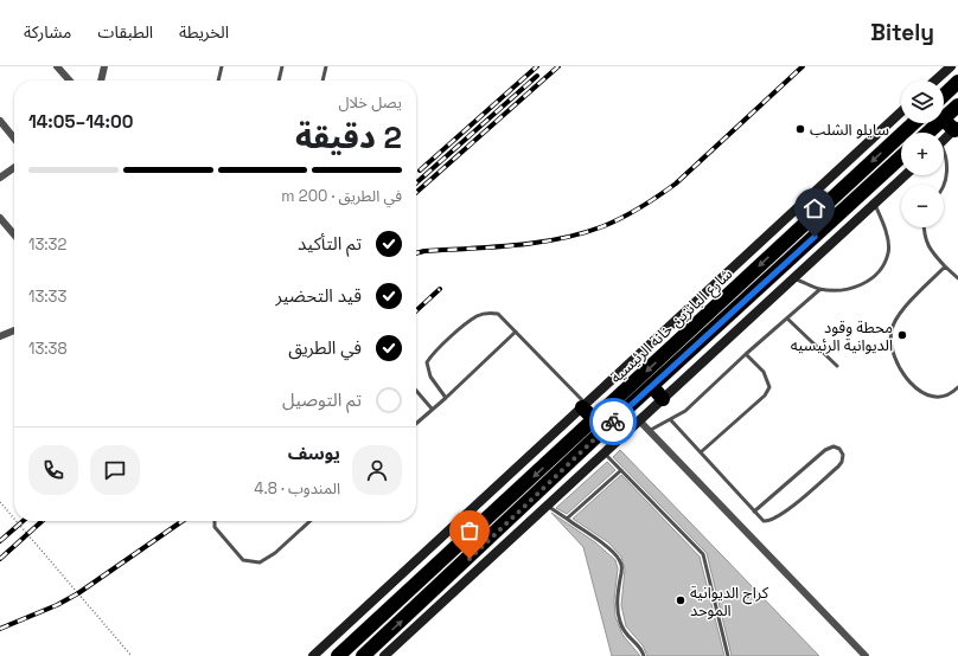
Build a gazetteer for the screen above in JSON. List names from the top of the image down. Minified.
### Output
{"streets":{"highway":["شارع البانزين خانة الرئيسية"]},"places":["سايلو الشلب","محطة وقود الديوانية الرئيسيه","كراج الديوانية الموحد"],"page":{"header":"Bitely","nav":["الخريطة","الطبقات","مشاركة"],"map_buttons":["+","−"],"heading":["2 دقيقة","يصل خلال","14:00–14:05"],"panel":["يوسف","المندوب · 4.8"],"bar":"في الطريق · 200 m","list":[["تم التأكيد","13:32"],["قيد التحضير","13:33"],["في الطريق","13:38"],"تم التوصيل"]}}
